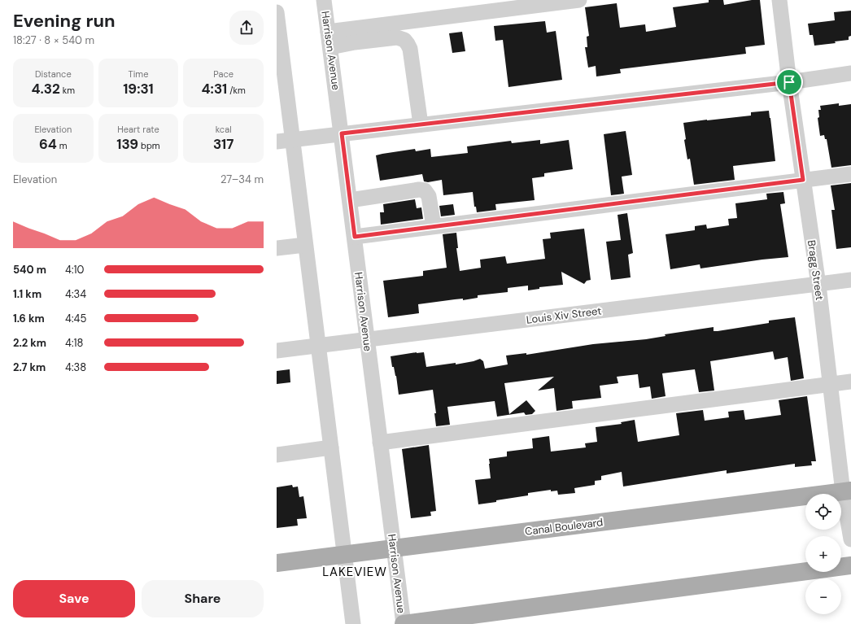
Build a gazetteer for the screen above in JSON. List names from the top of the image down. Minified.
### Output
{"streets":{"main road":["Canal Boulevard"],"street":["Harrison Avenue","Bragg Street","Louis Xiv Street"]},"crossings":[["Harrison Avenue","Louis Xiv Street"],["Harrison Avenue","Canal Boulevard"],["Bragg Street","Louis Xiv Street"],["Bragg Street","Canal Boulevard"]],"districts":["LAKEVIEW"],"page":{"heading":["Evening run","18:27 · 8 × 540 m"],"stats":[["Distance","4.32 km"],["Time","19:31"],["Pace","4:31 /km"],["Elevation","64 m"],["Heart rate","139 bpm"],["kcal","317"]],"chart":["Elevation","27–34 m"],"list":[{"name":"540 m","note":"4:10"},{"name":"1.1 km","note":"4:34"},{"name":"1.6 km","note":"4:45"},{"name":"2.2 km","note":"4:18"},{"name":"2.7 km","note":"4:38"}],"map_buttons":["+","−"],"buttons":["Save","Share"]}}
